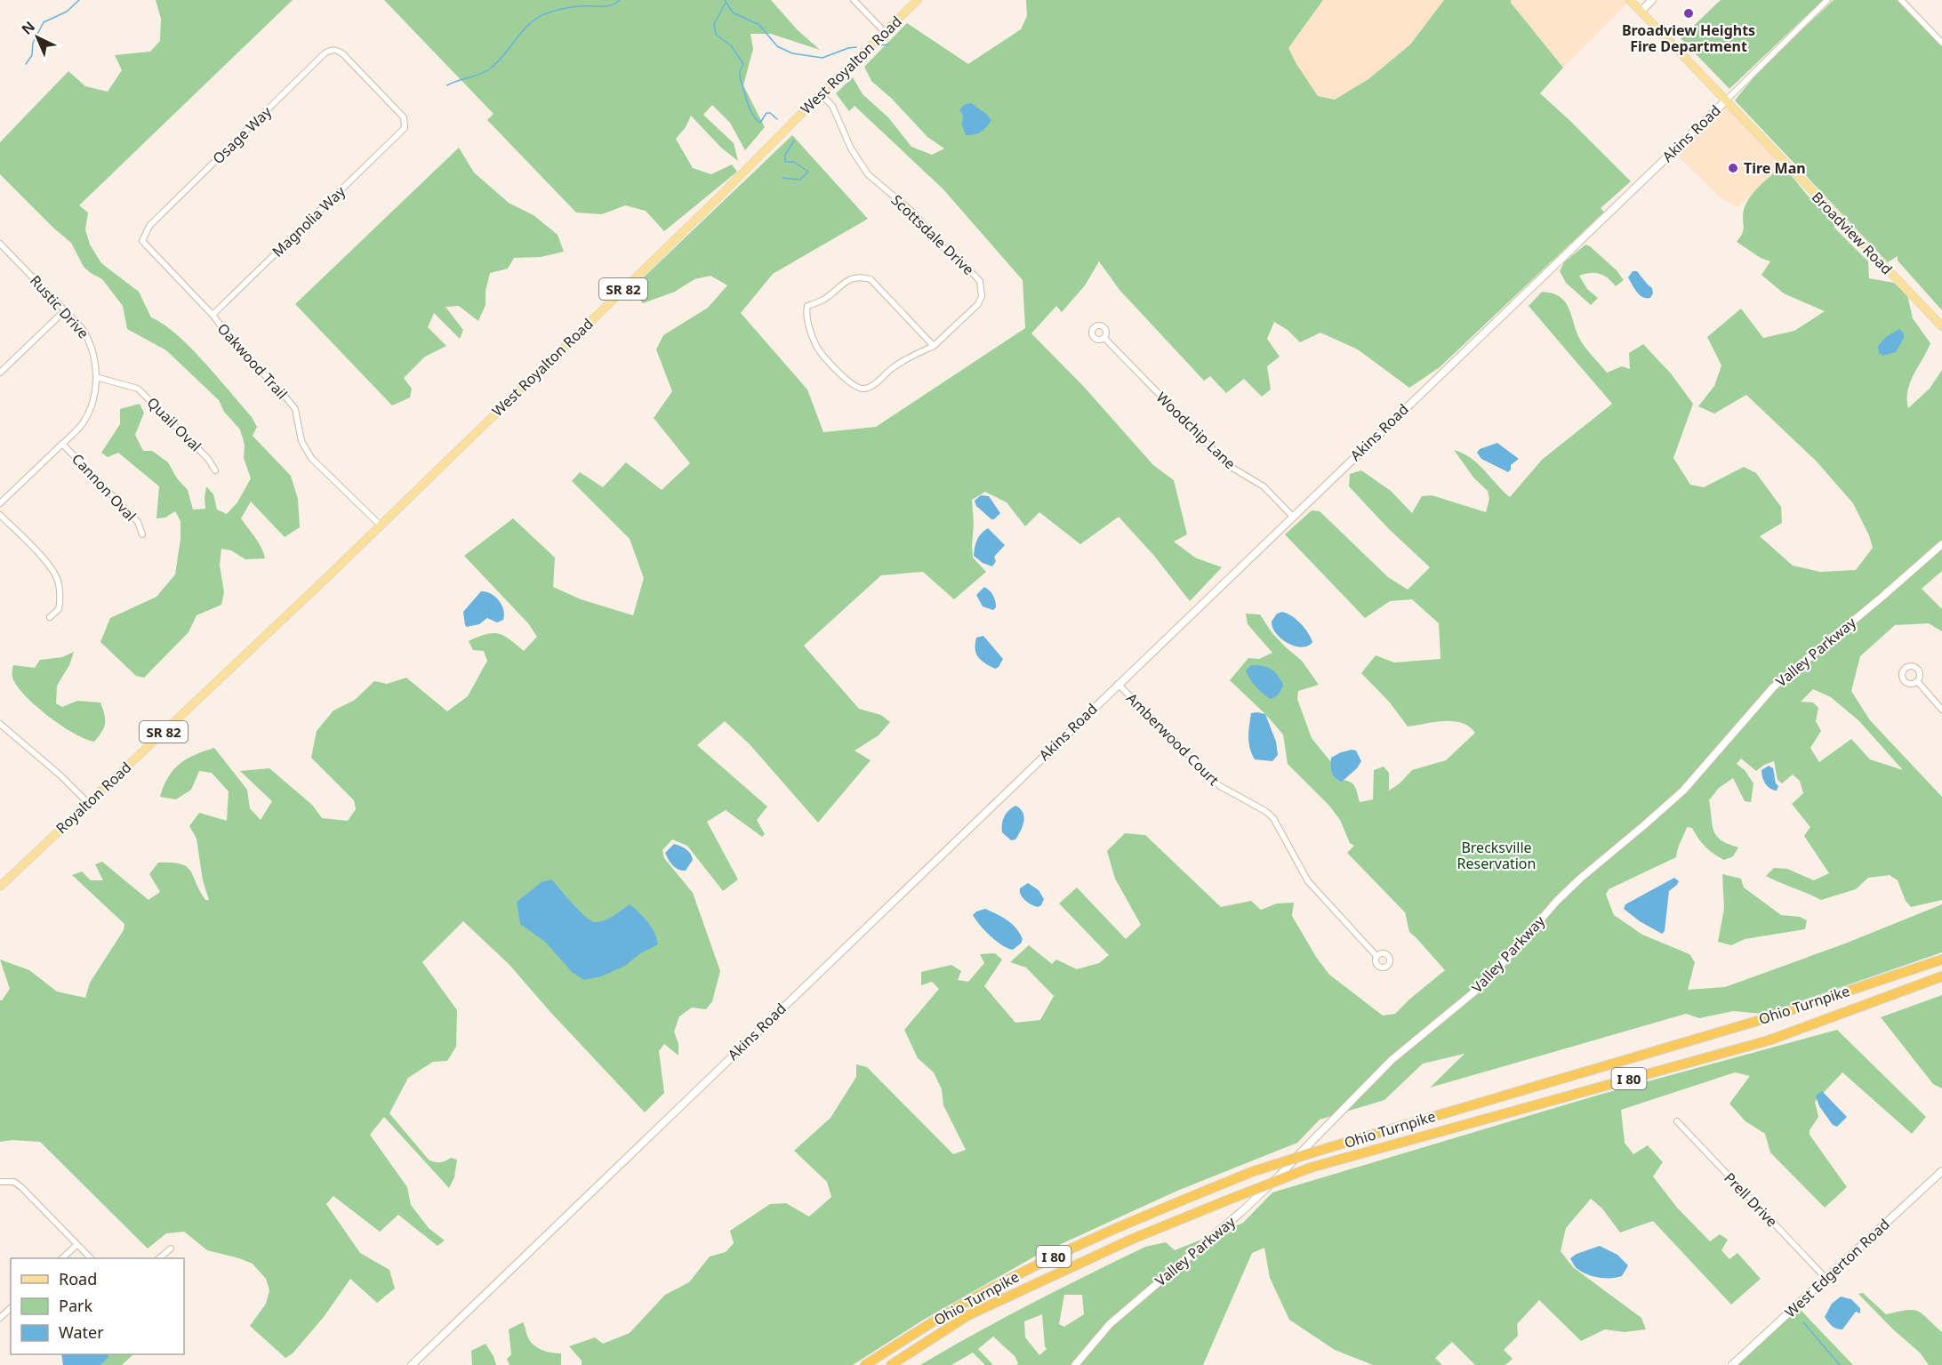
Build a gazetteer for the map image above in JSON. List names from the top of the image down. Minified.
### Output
{"streets":{"highway":["Ohio Turnpike","I 80"],"main road":["West Royalton Road","Broadview Road","SR 82","Royalton Road"],"street":["Akins Road","Osage Way","Magnolia Way","Scottsdale Drive","Rustic Drive","Oakwood Trail","Quail Oval","Woodchip Lane","Cannon Oval","Valley Parkway","Amberwood Court","Prell Drive","West Edgerton Road"]},"crossings":[["West Royalton Road","Scottsdale Drive"],["West Royalton Road","Oakwood Trail"],["West Royalton Road","Royalton Road"],["Akins Road","Broadview Road"],["Akins Road","Woodchip Lane"],["Akins Road","Amberwood Court"],["Osage Way","Magnolia Way"],["Osage Way","Oakwood Trail"],["Magnolia Way","Oakwood Trail"],["Rustic Drive","Quail Oval"],["Rustic Drive","Cannon Oval"],["Prell Drive","West Edgerton Road"]],"parks":["Brecksville Reservation"],"places":["Broadview Heights Fire Department","Tire Man"],"legend":["Road","Park","Water"],"north":"top left"}
